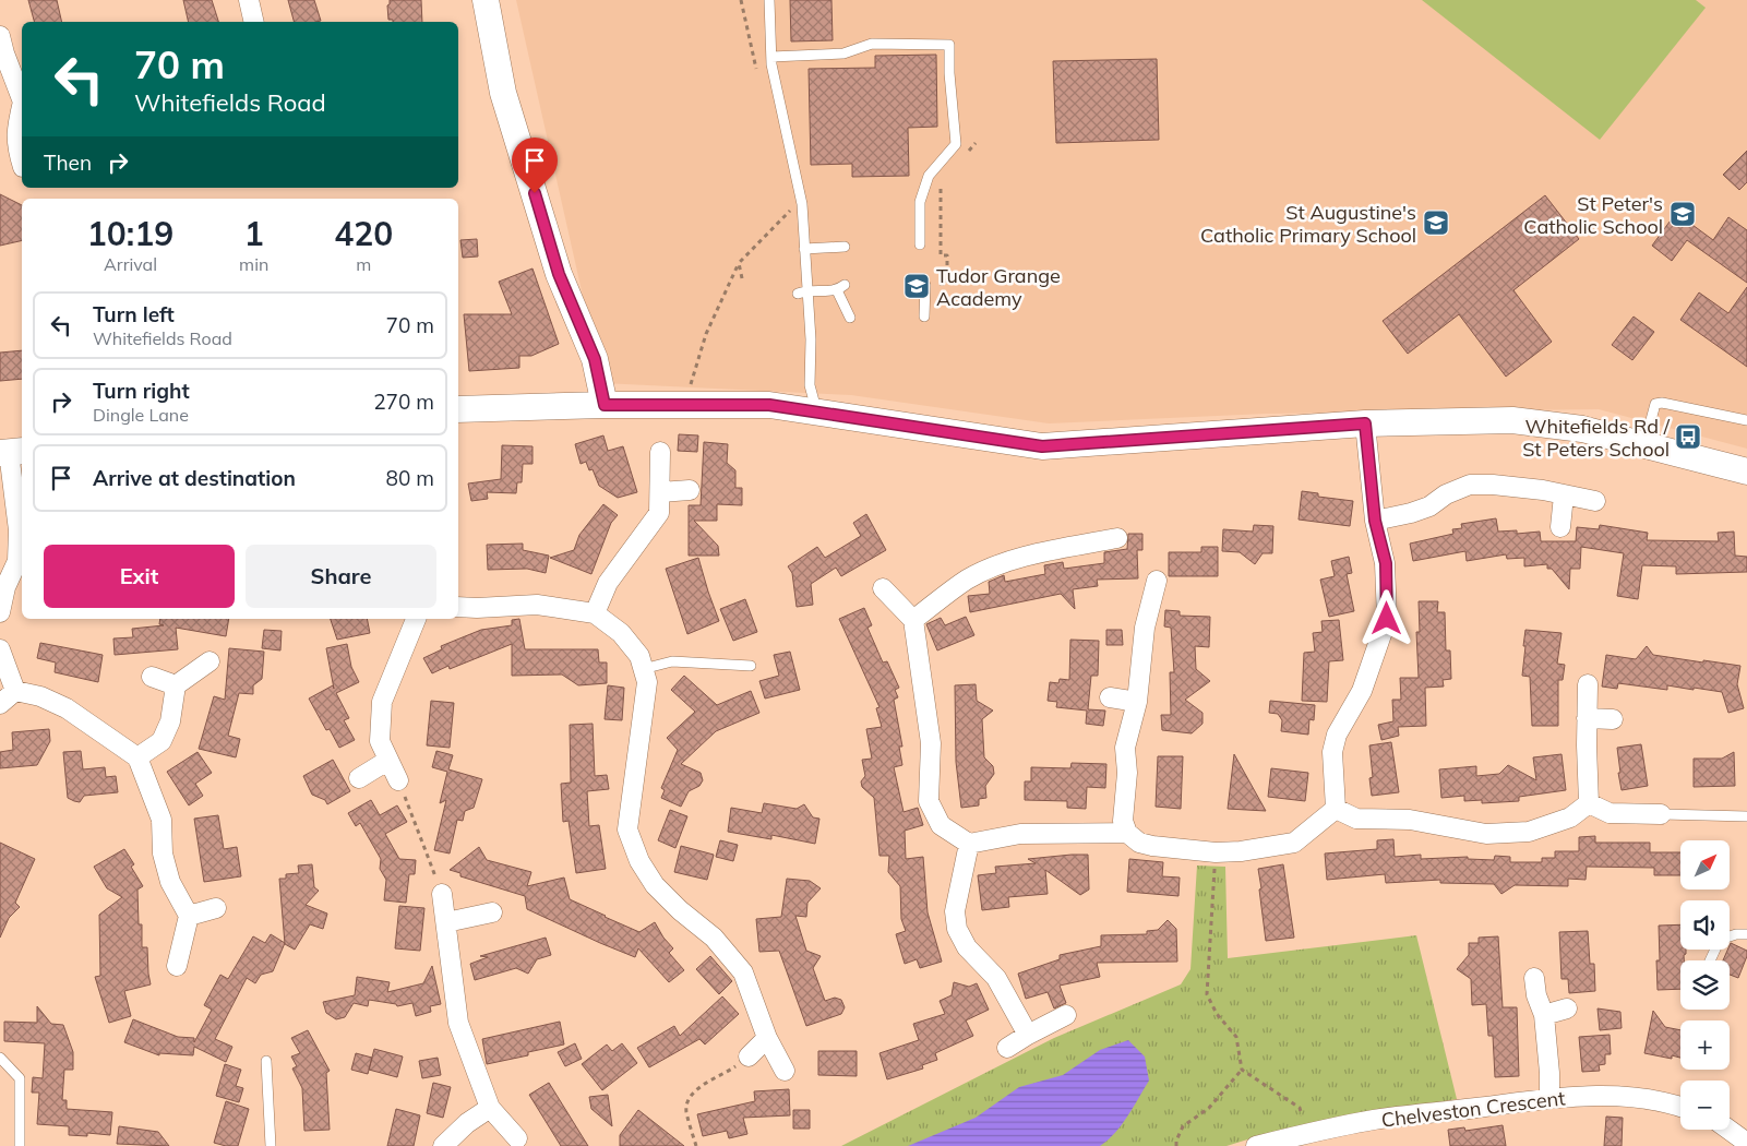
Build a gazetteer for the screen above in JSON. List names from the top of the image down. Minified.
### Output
{"streets":{"street":["Chelveston Crescent"]},"places":{"school or university":["St Peter's Catholic School","St Augustine's Catholic Primary School","Tudor Grange Academy"],"bus stop":["Whitefields Rd / St Peters School"]},"north":"top right","page":{"turn":["70 m","Whitefields Road"],"then":"Then","eta":["10:19","Arrival","1","min","420","m"],"list":[{"name":"Turn left","note":"Whitefields Road","value":"70 m"},{"name":"Turn right","note":"Dingle Lane","value":"270 m"},{"name":"Arrive at destination","value":"80 m"}],"buttons":["Exit","Share"],"map_buttons":["+","−"]}}
